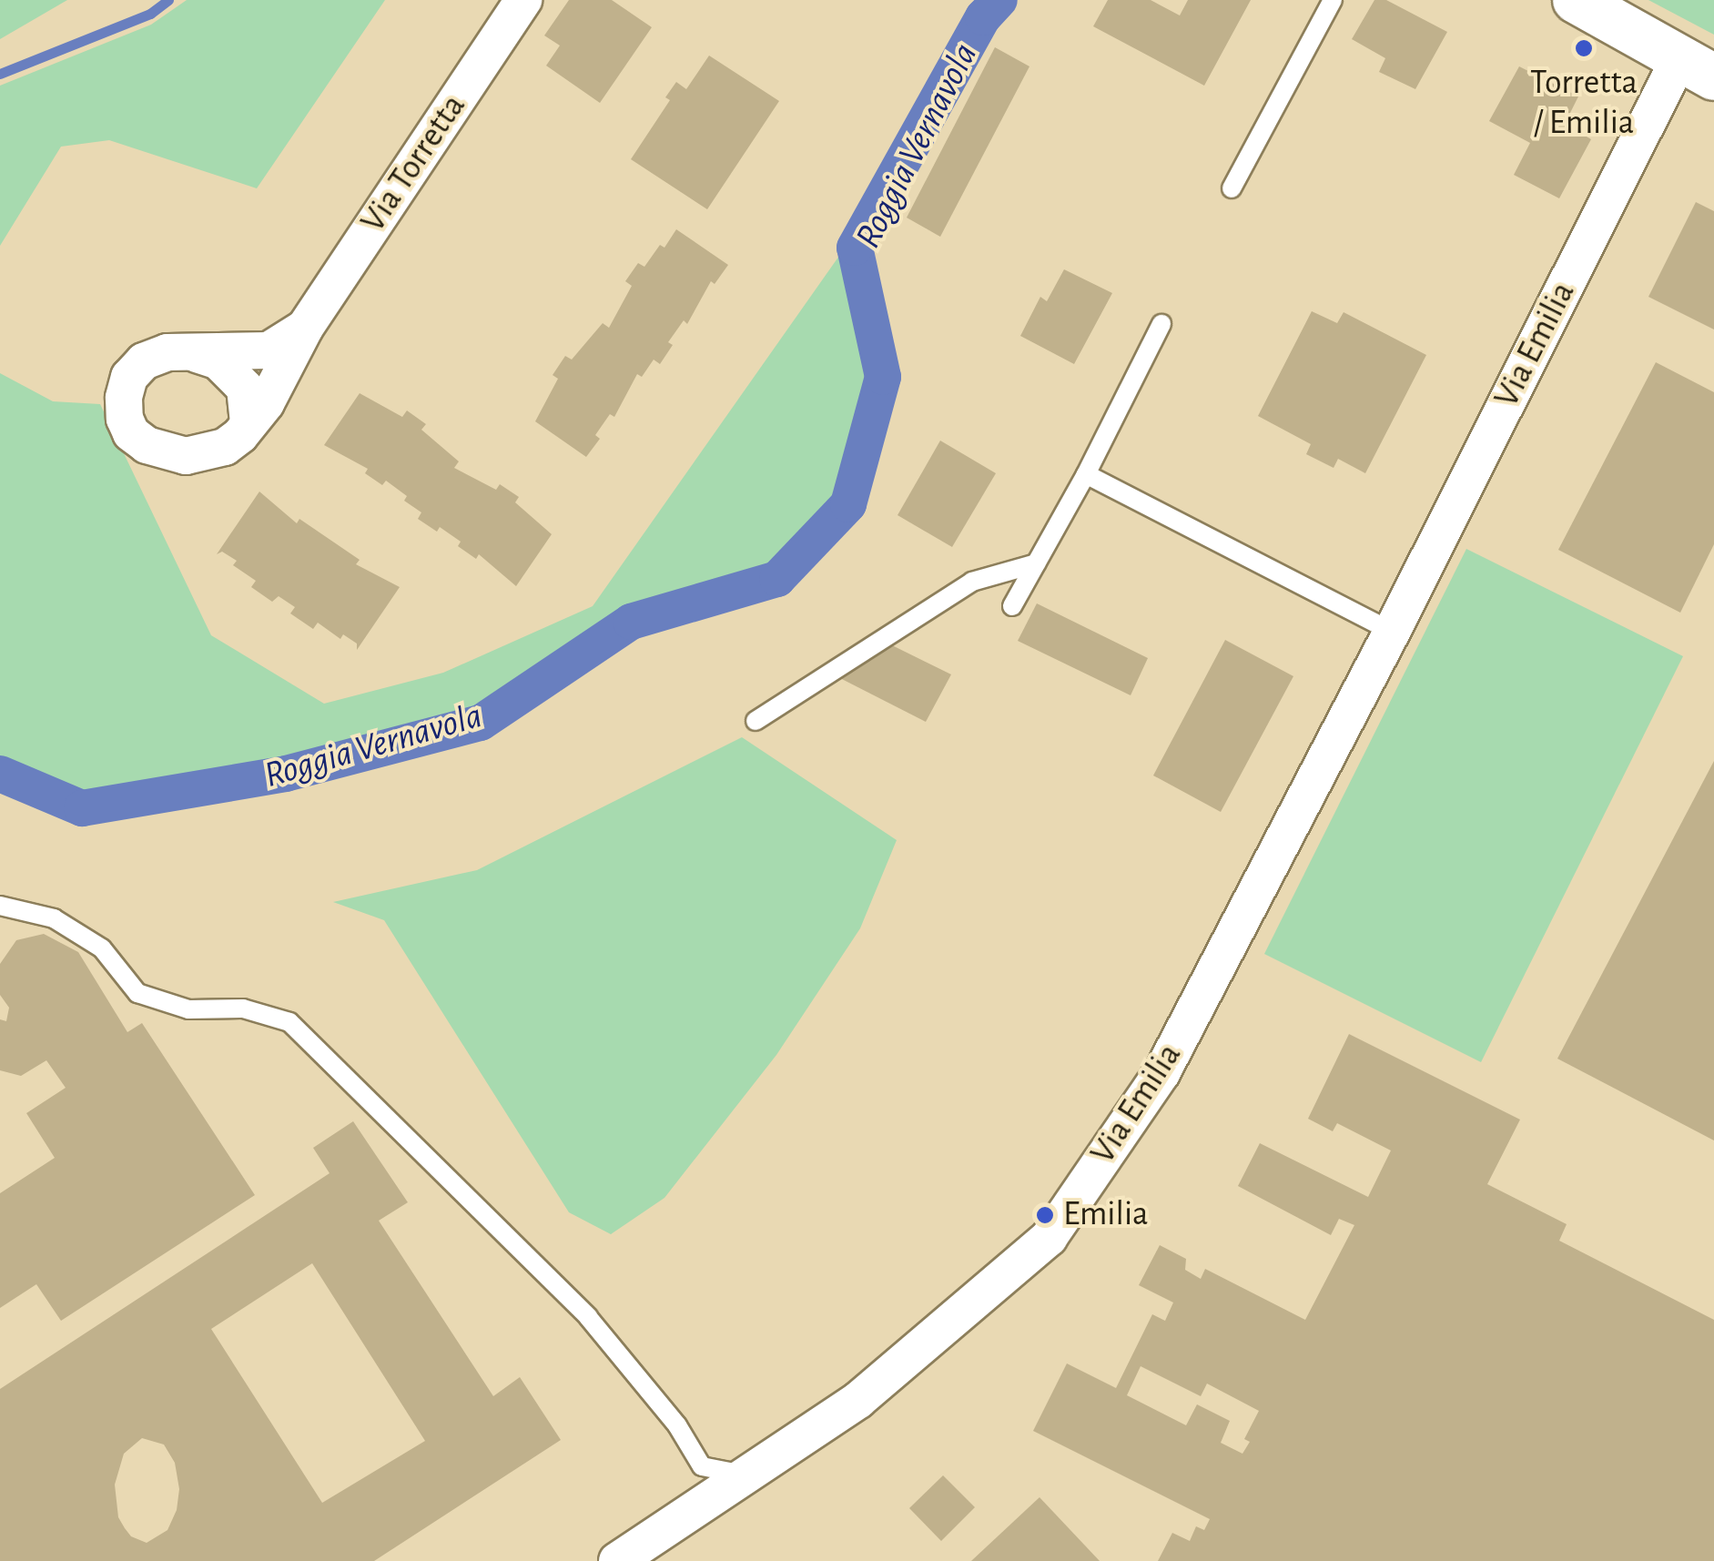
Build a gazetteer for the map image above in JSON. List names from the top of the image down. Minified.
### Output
{"streets":{"street":["Via Torretta","Via Emilia"]},"water":["Roggia Vernavola"],"places":["Torretta / Emilia","Emilia"]}
